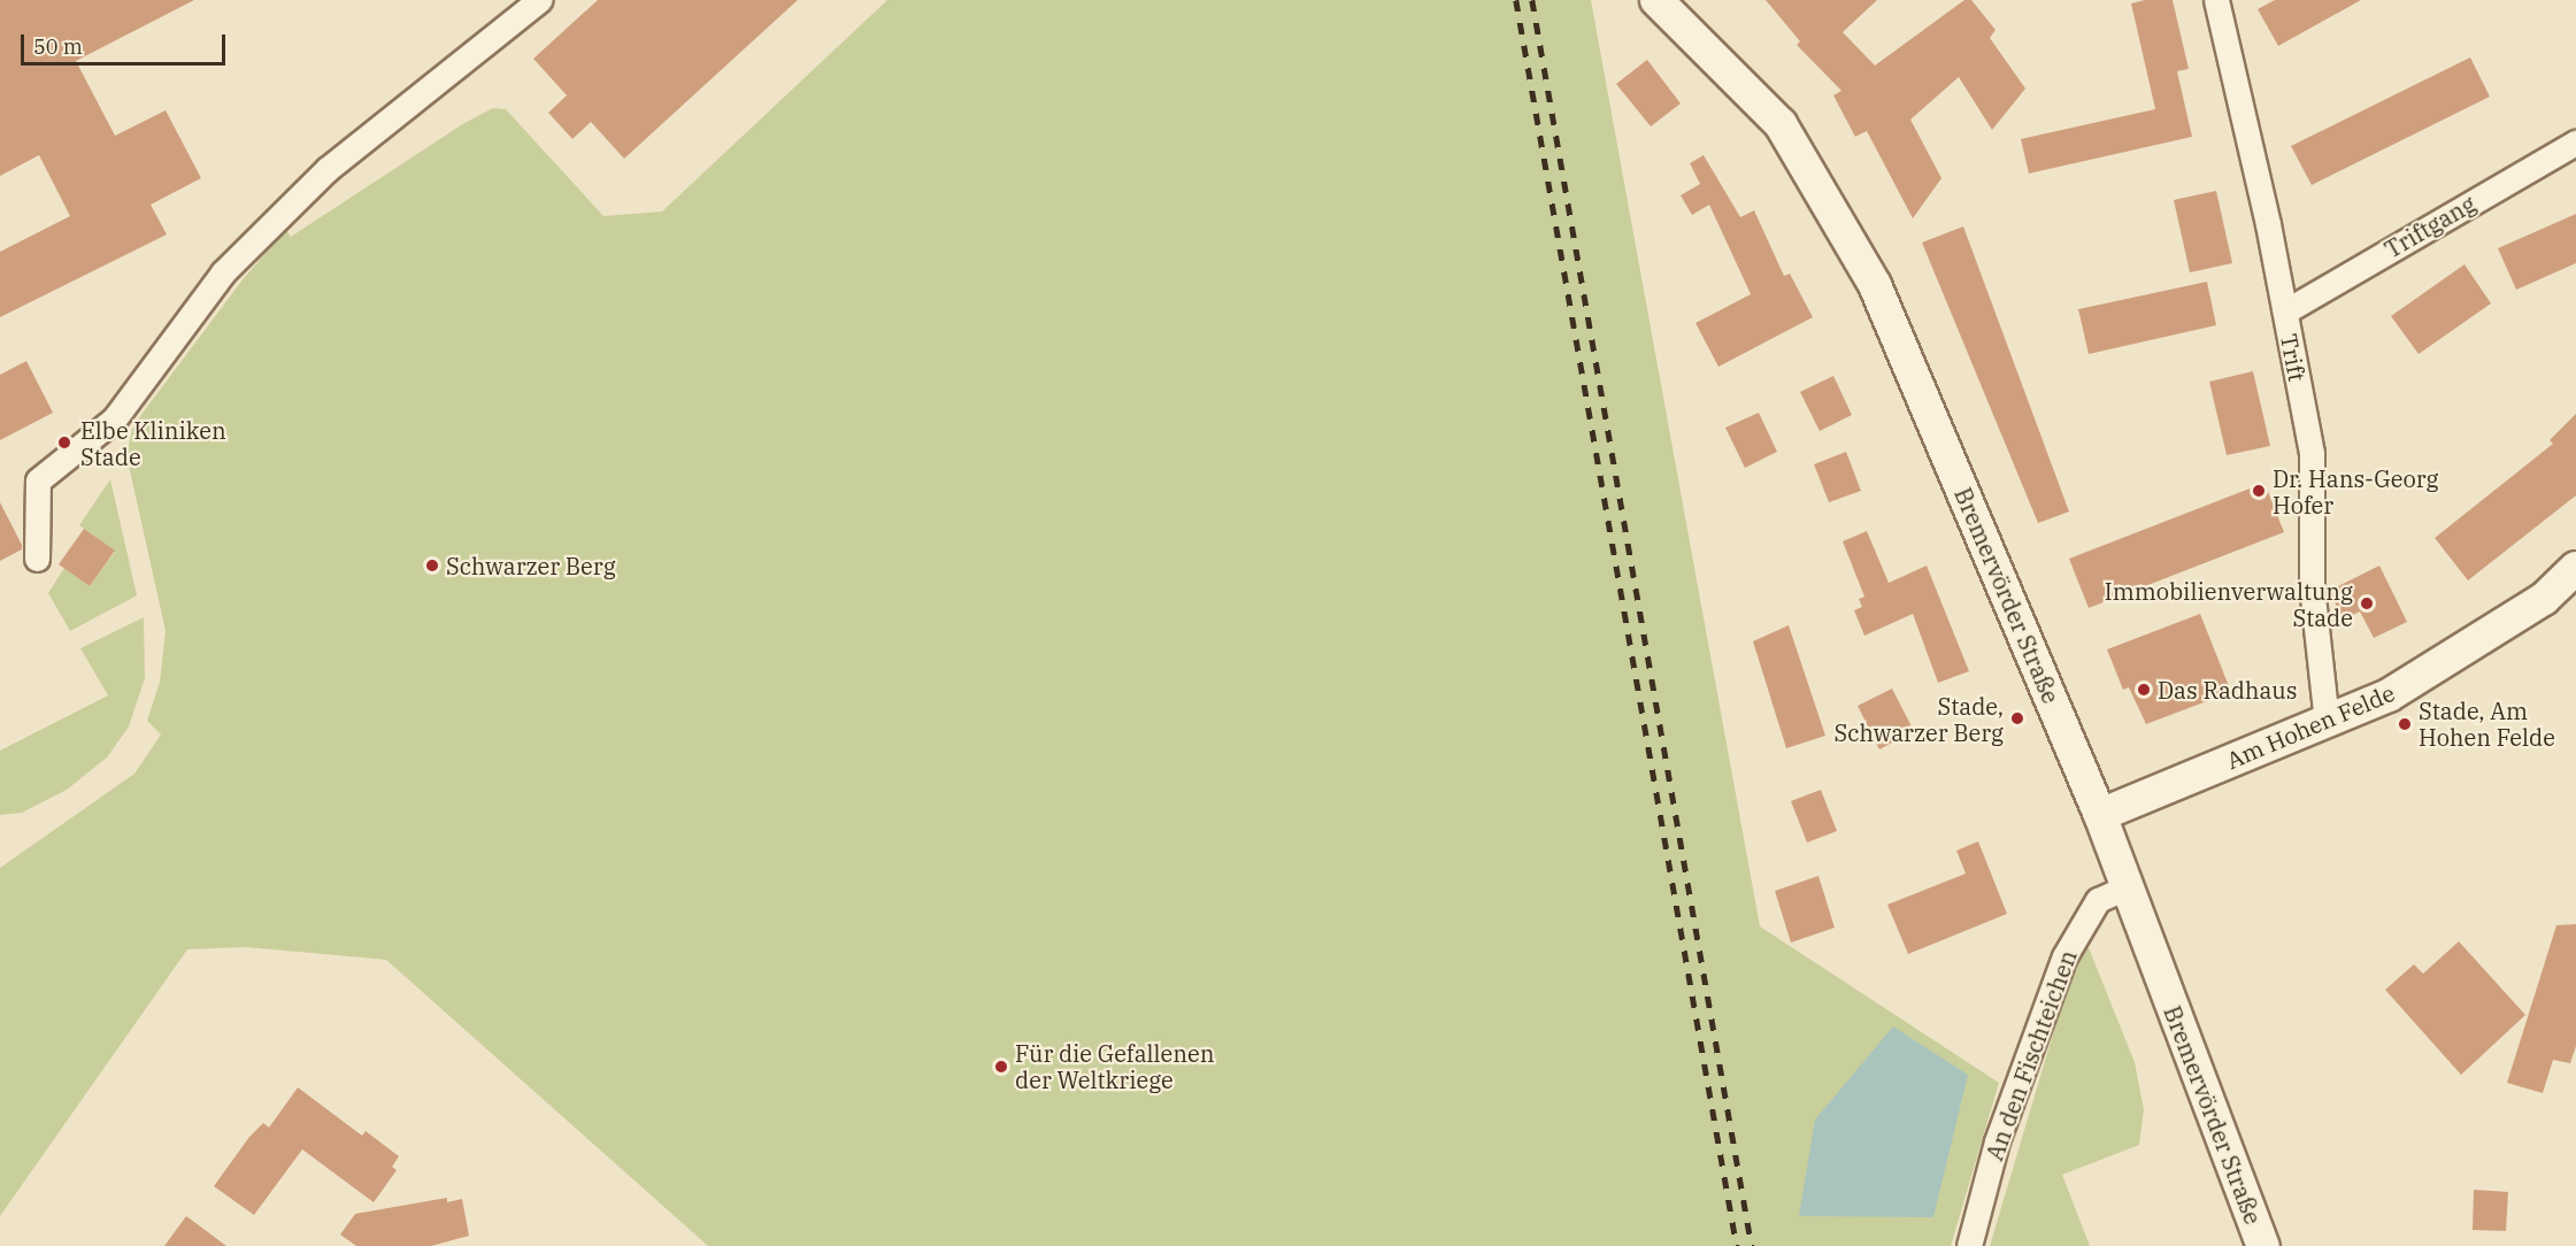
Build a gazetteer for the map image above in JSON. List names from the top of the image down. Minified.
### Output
{"streets":{"main road":["Bremervörder Straße","Am Hohen Felde"],"street":["Triftgang","Trift","An den Fischteichen"]},"crossings":[["Triftgang","Trift"],["Trift","Am Hohen Felde"],["Bremervörder Straße","Am Hohen Felde"],["Bremervörder Straße","An den Fischteichen"]],"places":["Elbe Kliniken Stade","Dr. Hans-Georg Hofer","Schwarzer Berg","Immobilienverwaltung Stade","Das Radhaus","Stade, Schwarzer Berg","Stade, Am Hohen Felde","Für die Gefallenen der Weltkriege"],"scale_bar":"50 m"}
